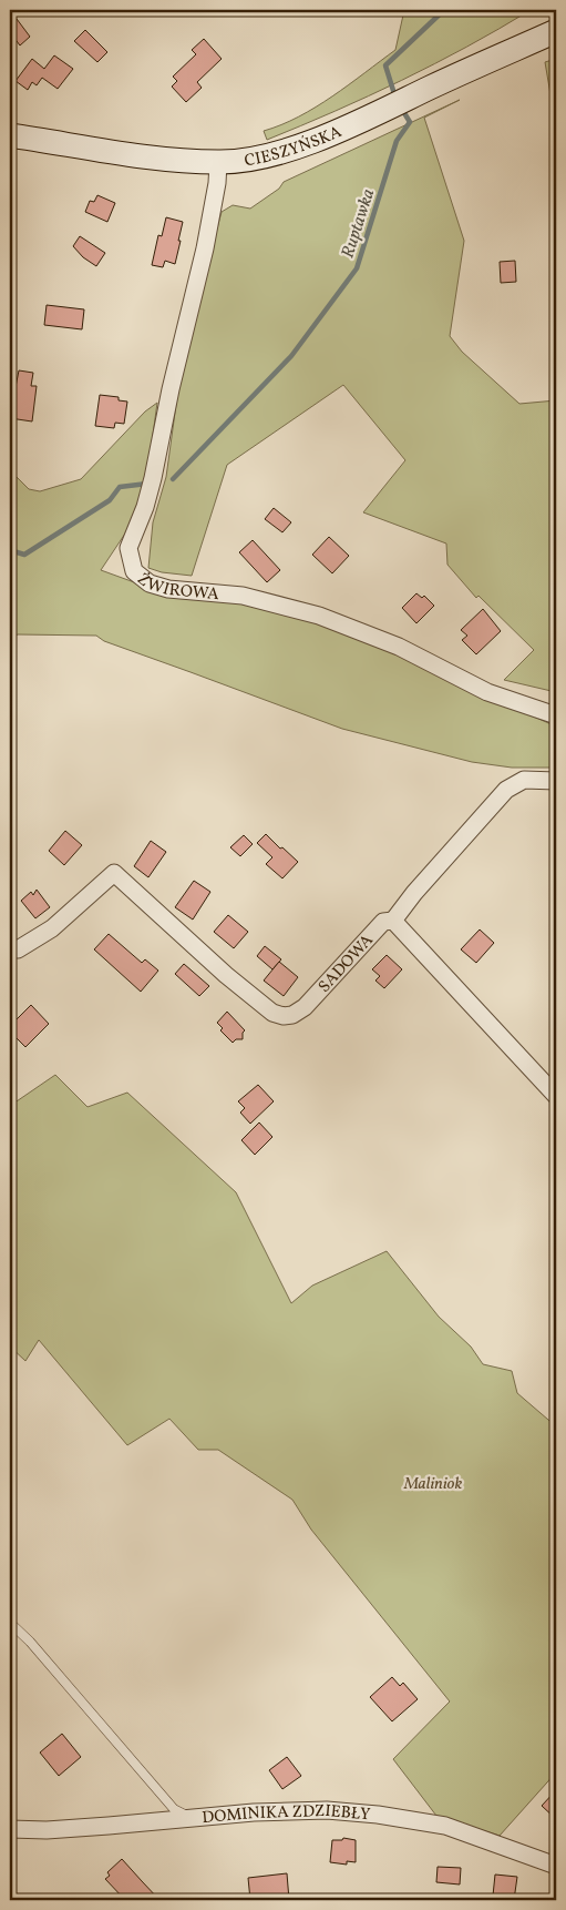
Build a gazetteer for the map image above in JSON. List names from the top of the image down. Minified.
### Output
{"streets":{"main road":["CIESZYŃSKA"],"street":["ŻWIROWA","SADOWA","DOMINIKA ZDZIEBŁY"]},"crossings":[["CIESZYŃSKA","ŻWIROWA"]],"water":["Ruptawka"],"parks":["Maliniok"]}
